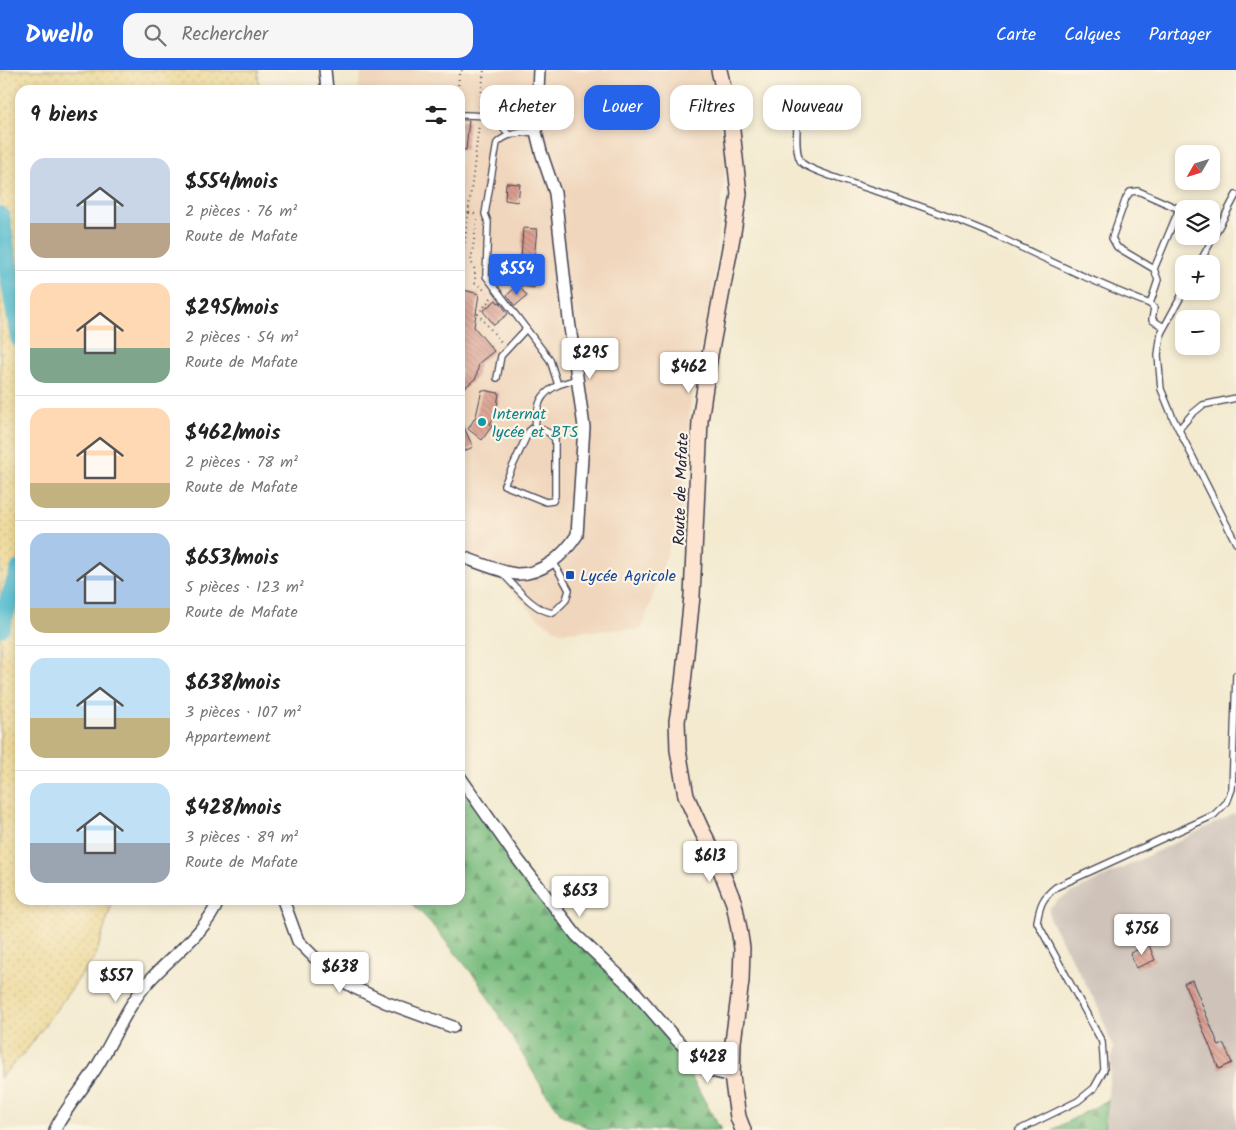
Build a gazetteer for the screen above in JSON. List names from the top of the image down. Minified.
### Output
{"streets":{"main road":["Route de Mafate"]},"places":{"other":["Internat lycée et BTS"],"transit":["Lycée Agricole"]},"north":"bottom left","page":{"header":"Dwello","search":"Rechercher","nav":["Carte","Calques","Partager"],"chip":["Acheter","Louer","Filtres","Nouveau"],"heading":"9 biens","map_buttons":["+","−"],"list":[{"name":"$554/mois","note":"2 pièces · 76 m² · Route de Mafate"},{"name":"$295/mois","note":"2 pièces · 54 m² · Route de Mafate"},{"name":"$462/mois","note":"2 pièces · 78 m² · Route de Mafate"},{"name":"$653/mois","note":"5 pièces · 123 m² · Route de Mafate"},{"name":"$638/mois","note":"3 pièces · 107 m² · Appartement"},{"name":"$428/mois","note":"3 pièces · 89 m² · Route de Mafate"}],"price":["$554","$295","$462","$613","$653","$756","$638","$557","$428"]}}
